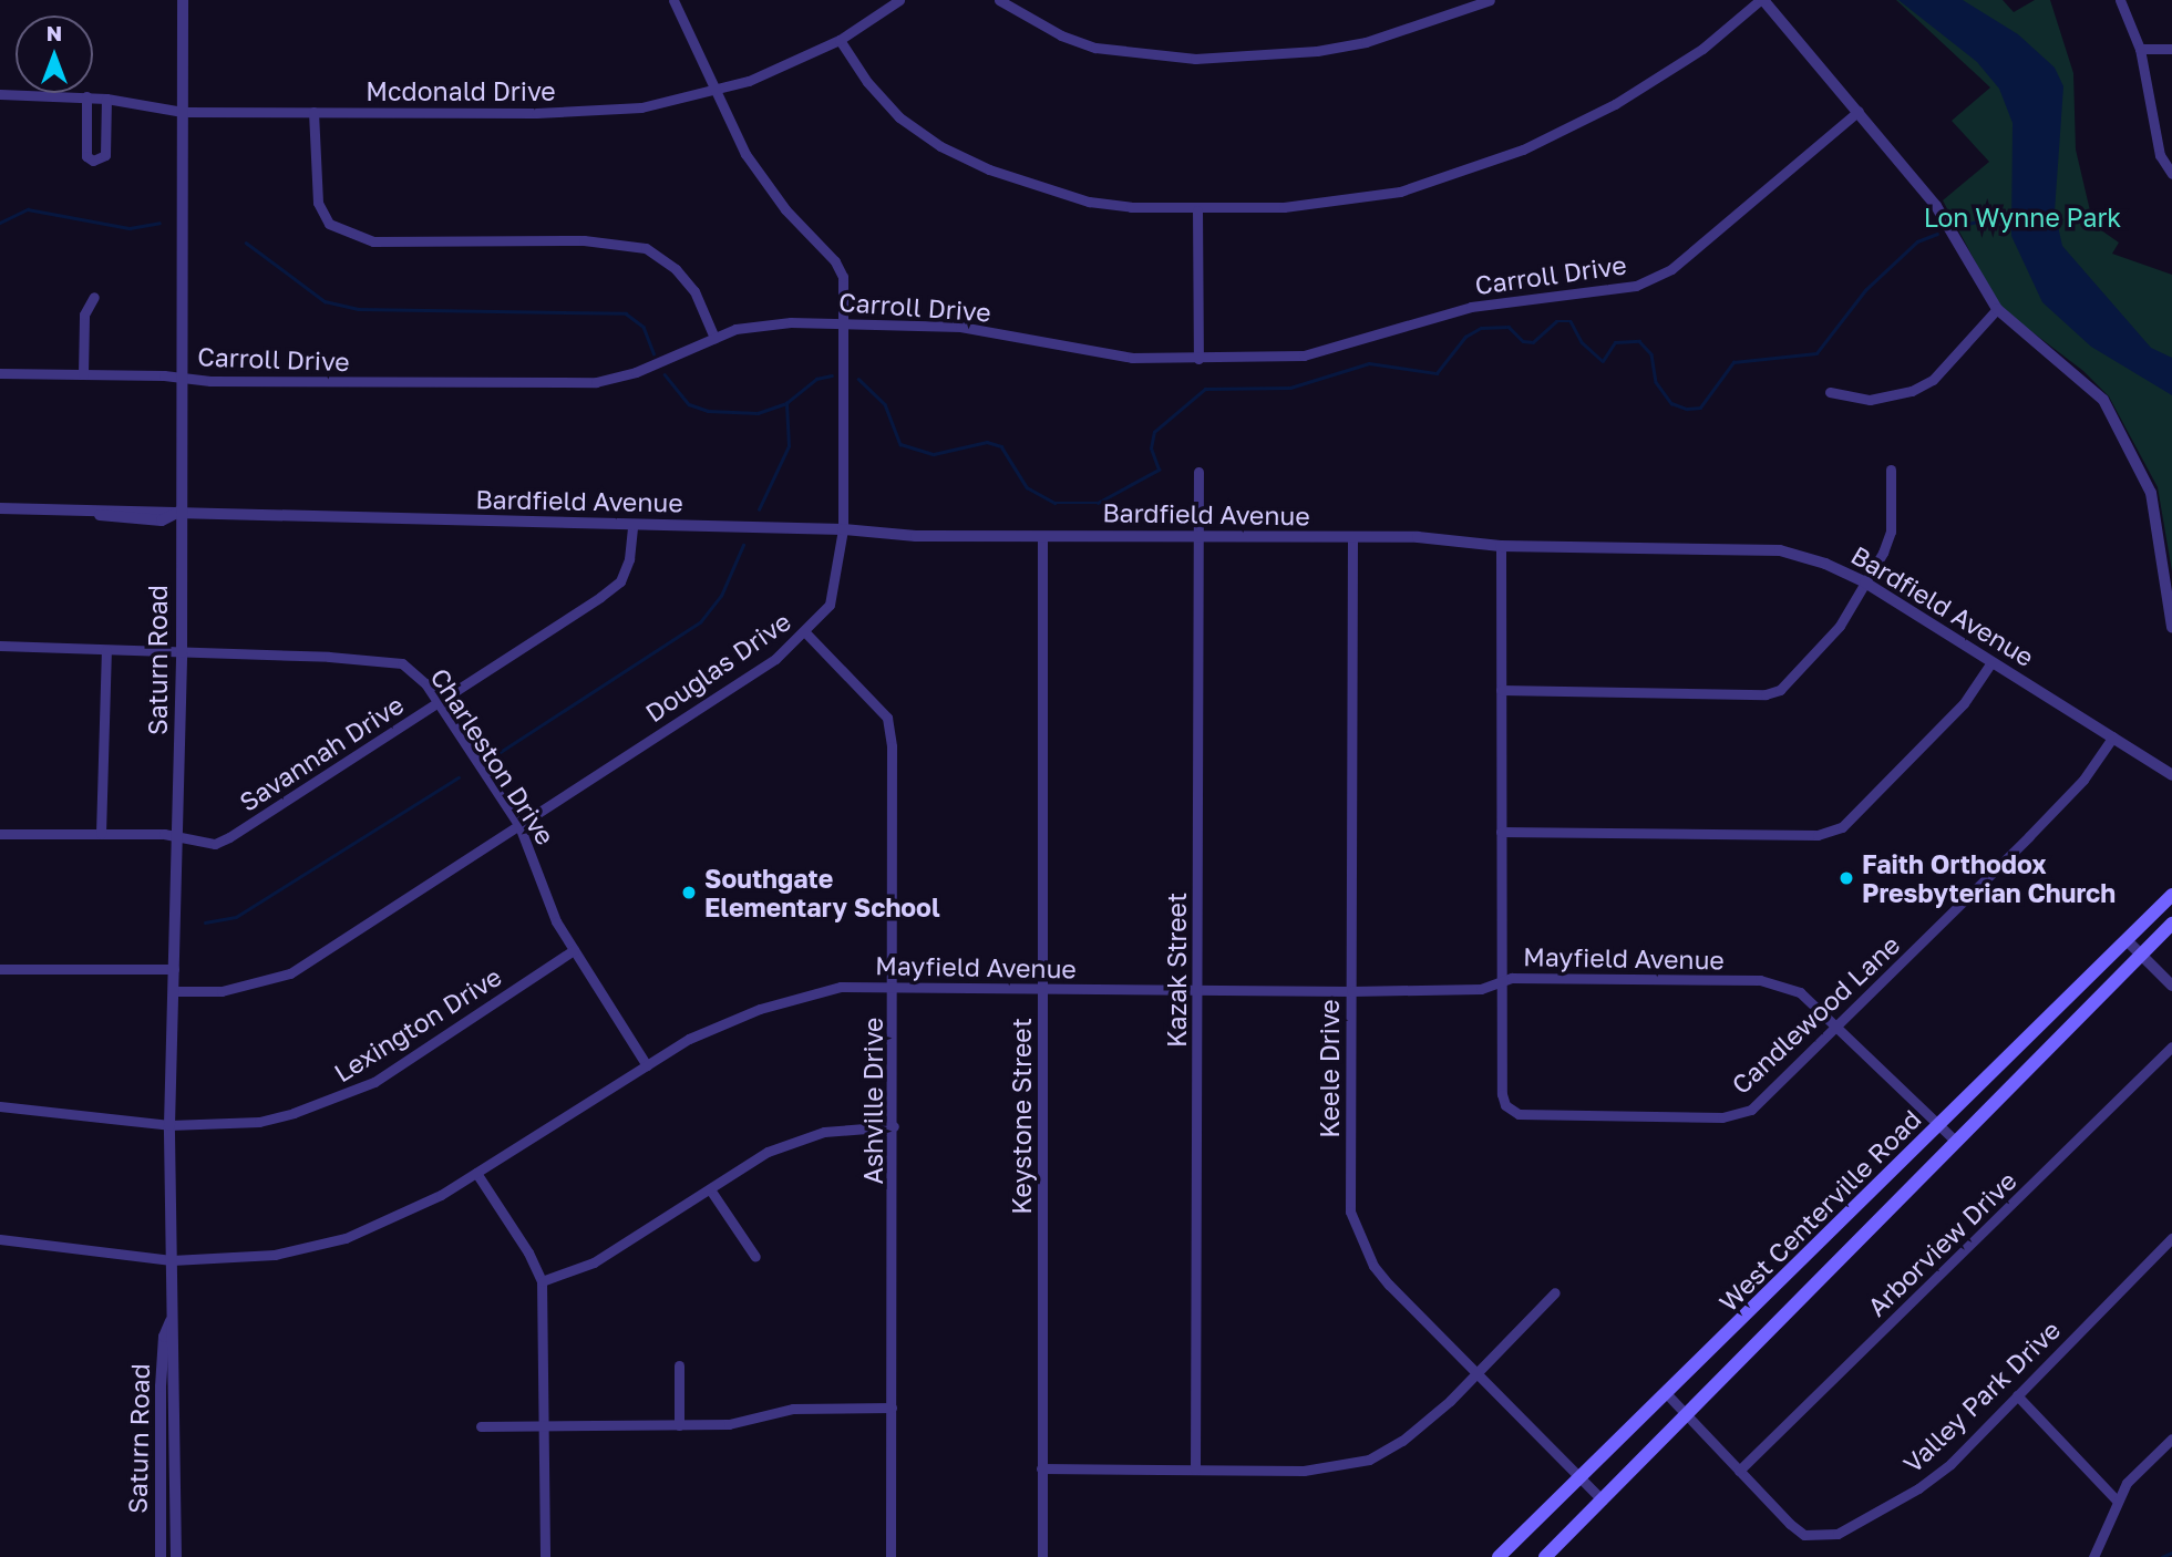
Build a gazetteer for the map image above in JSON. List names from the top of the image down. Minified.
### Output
{"streets":{"main road":["West Centerville Road"],"street":["Mcdonald Drive","Carroll Drive","Bardfield Avenue","Saturn Road","Douglas Drive","Savannah Drive","Charleston Drive","Mayfield Avenue","Kazak Street","Candlewood Lane","Lexington Drive","Keele Drive","Ashville Drive","Keystone Street","Arborview Drive","Valley Park Drive"]},"crossings":[["Mcdonald Drive","Saturn Road"],["Mcdonald Drive","Douglas Drive"],["Carroll Drive","Saturn Road"],["Carroll Drive","Douglas Drive"],["Bardfield Avenue","Saturn Road"],["Bardfield Avenue","Douglas Drive"],["Bardfield Avenue","Savannah Drive"],["Bardfield Avenue","Kazak Street"],["Bardfield Avenue","Candlewood Lane"],["Bardfield Avenue","Keele Drive"],["Bardfield Avenue","Keystone Street"],["Saturn Road","Douglas Drive"],["Saturn Road","Savannah Drive"],["Saturn Road","Charleston Drive"],["Saturn Road","Mayfield Avenue"],["Saturn Road","Lexington Drive"],["Douglas Drive","Charleston Drive"],["Douglas Drive","Ashville Drive"],["Savannah Drive","Charleston Drive"],["Charleston Drive","Mayfield Avenue"],["Charleston Drive","Lexington Drive"],["Mayfield Avenue","Kazak Street"],["Mayfield Avenue","Candlewood Lane"],["Mayfield Avenue","Keele Drive"],["Mayfield Avenue","Ashville Drive"],["Mayfield Avenue","Keystone Street"],["Mayfield Avenue","West Centerville Road"],["Keele Drive","West Centerville Road"],["West Centerville Road","Valley Park Drive"],["Arborview Drive","Valley Park Drive"]],"parks":["Lon Wynne Park"],"places":["Faith Orthodox Presbyterian Church","Southgate Elementary School"],"north":"top"}
